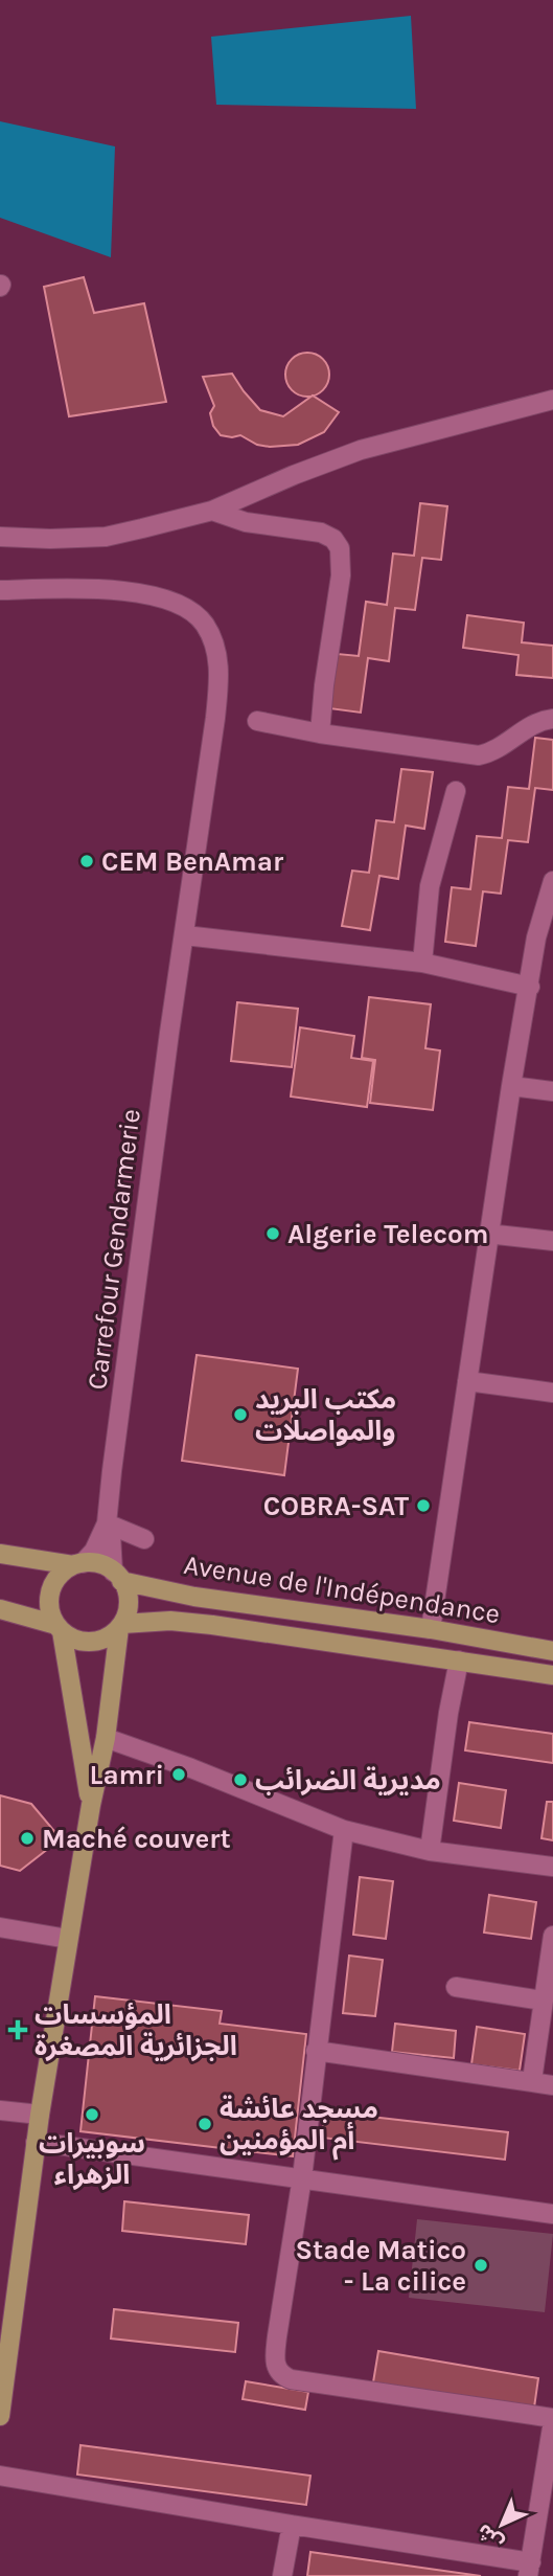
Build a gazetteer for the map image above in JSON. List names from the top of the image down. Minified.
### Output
{"streets":{"main road":["Carrefour Gendarmerie","Avenue de l'Indépendance"]},"crossings":[["Carrefour Gendarmerie","Avenue de l'Indépendance"]],"places":{"other":["CEM BenAmar","Algerie Telecom","مكتب البريد والمواصلات","COBRA-SAT","Lamri","مديرية الضرائب","Maché couvert","سوبيرات الزهراء","مسجد عائشة أم المؤمنين","Stade Matico - La cilice"],"health":["المؤسسات الجزائرية المصغرة"]},"north":"bottom left"}
